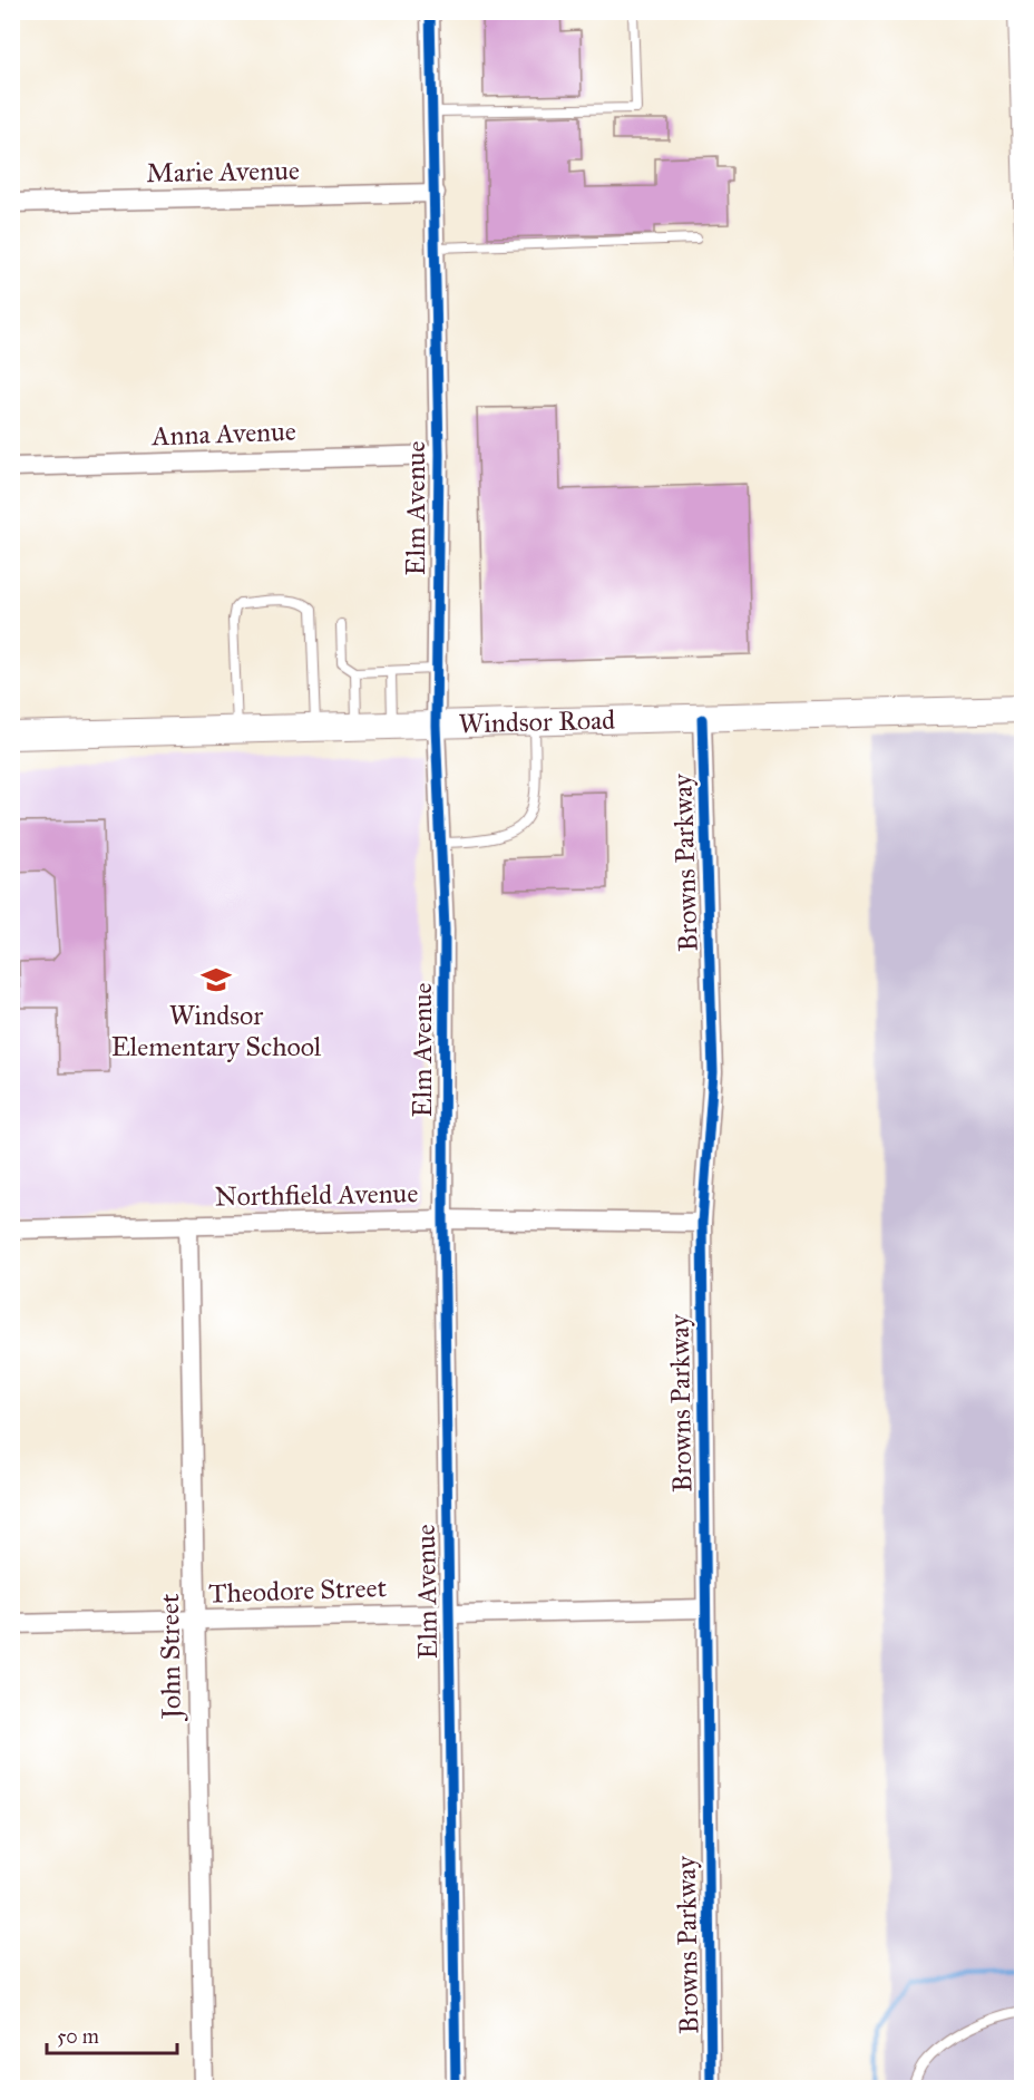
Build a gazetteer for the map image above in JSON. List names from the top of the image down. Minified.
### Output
{"streets":{"street":["Marie Avenue","Anna Avenue","Elm Avenue","Windsor Road","Browns Parkway","Northfield Avenue","Theodore Street","John Street"]},"crossings":[["Marie Avenue","Elm Avenue"],["Anna Avenue","Elm Avenue"],["Elm Avenue","Windsor Road"],["Elm Avenue","Northfield Avenue"],["Elm Avenue","Theodore Street"],["Windsor Road","Browns Parkway"],["Browns Parkway","Northfield Avenue"],["Browns Parkway","Theodore Street"],["Northfield Avenue","John Street"],["Theodore Street","John Street"]],"places":{"school or university":["Windsor Elementary School"]},"scale_bar":"50 m"}
